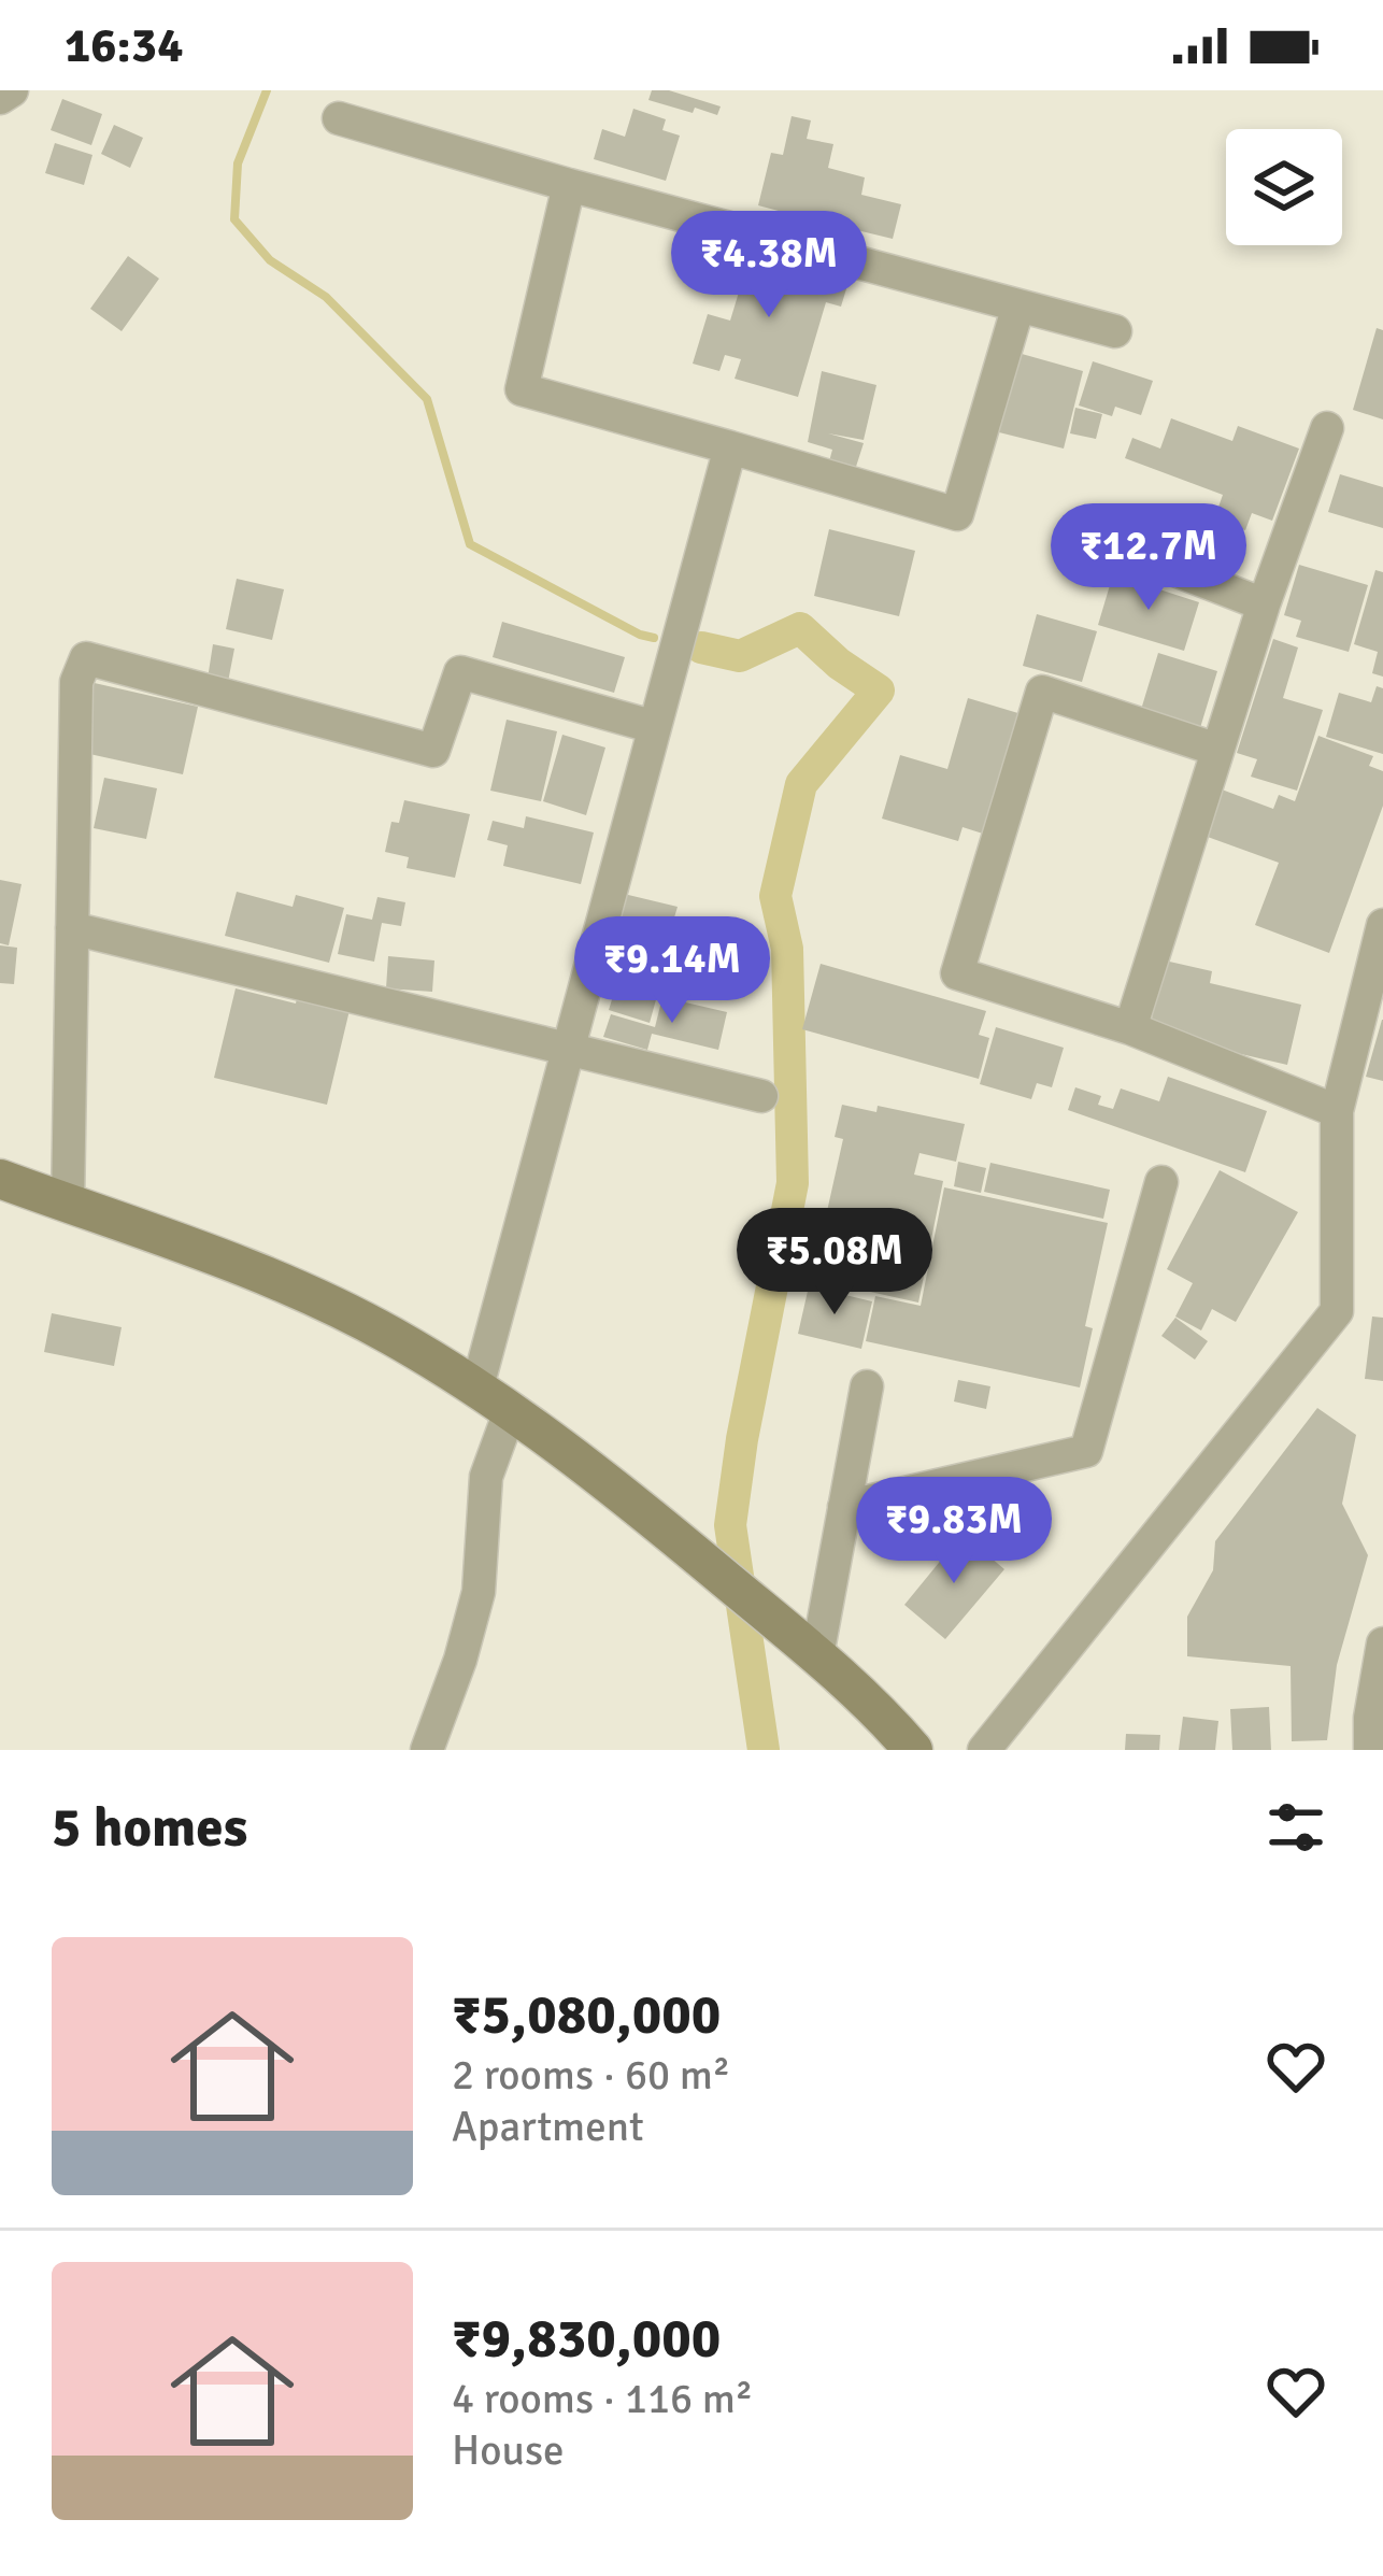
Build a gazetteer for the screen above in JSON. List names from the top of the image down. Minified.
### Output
{"page":{"status":"16:34","price":["₹4.38M","₹12.7M","₹9.14M","₹5.08M","₹9.83M"],"heading":"5 homes","list":[{"name":"₹5,080,000","note":"2 rooms · 60 m² · Apartment"},{"name":"₹9,830,000","note":"4 rooms · 116 m² · House"}]}}
